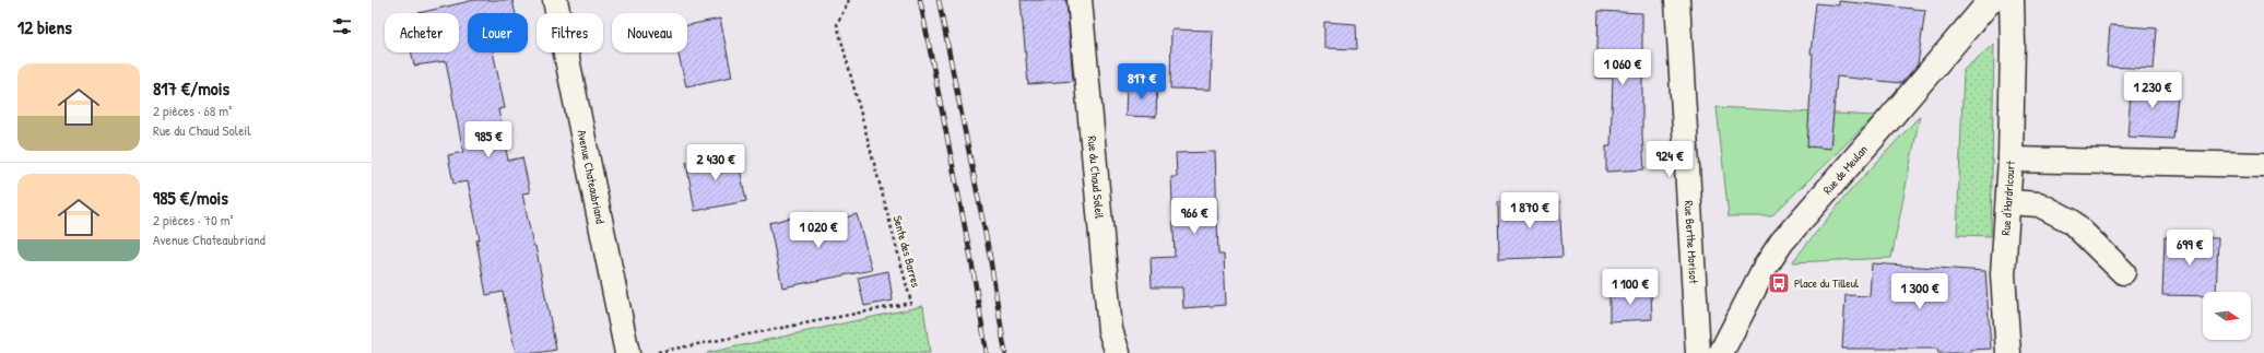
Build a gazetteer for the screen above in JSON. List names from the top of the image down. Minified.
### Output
{"streets":{"street":["Rue de Meulan","Avenue Chateaubriand","Rue du Chaud Soleil","Rue d'Hardricourt","Rue Berthe Morisot"],"path":["Sente des Barres"]},"places":{"bus stop":["Place du Tilleul"]},"north":"right","page":{"heading":"12 biens","chip":["Acheter","Louer","Filtres","Nouveau"],"price":["1 060 €","817 €","1 230 €","985 €","924 €","2 430 €","1 870 €","966 €","1 020 €","699 €","1 100 €","1 300 €"],"list":[{"name":"817 €/mois","note":"2 pièces · 68 m² · Rue du Chaud Soleil"},{"name":"985 €/mois","note":"2 pièces · 70 m² · Avenue Chateaubriand"}]}}
